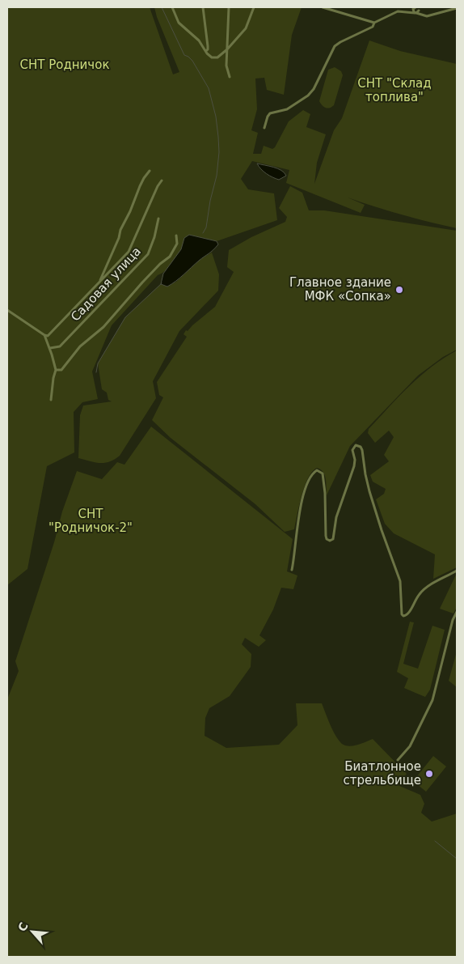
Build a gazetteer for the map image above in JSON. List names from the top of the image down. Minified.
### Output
{"streets":{"street":["Садовая улица"]},"parks":["СНТ Родничок","СНТ \"Склад топлива\"","СНТ \"Родничок-2\""],"places":["Главное здание МФК «Сопка»","Биатлонное стрельбище"],"north":"top left"}
